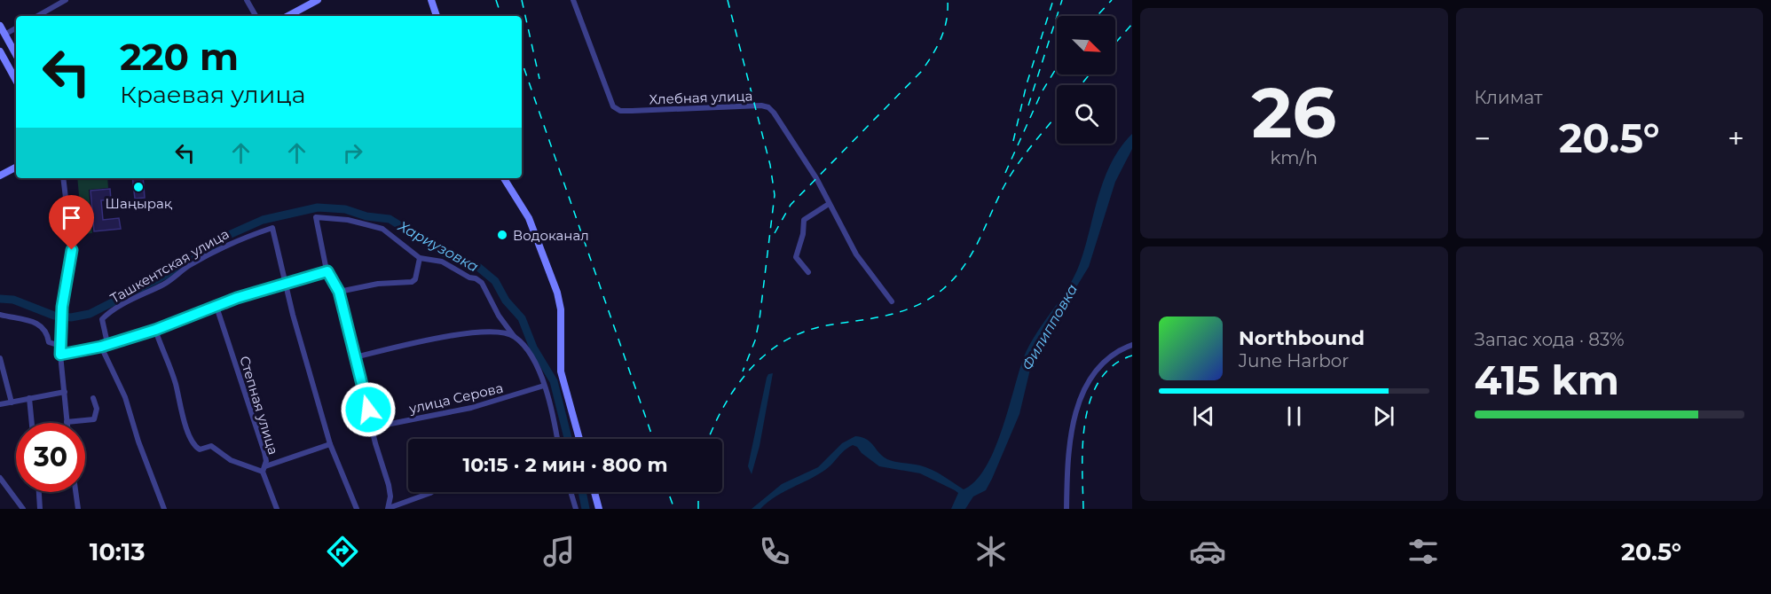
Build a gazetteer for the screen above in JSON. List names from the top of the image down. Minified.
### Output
{"streets":{"street":["Хлебная улица","Ташкентская улица","улица Серова","Степная улица"]},"water":["Хариузовка","Филипповка"],"places":["Шаңырақ","Водоканал"],"north":"bottom right","page":{"tile":[["26","km/h"],"Климат",["Запас хода · 83%","415 km"]],"turn":["220 m","Краевая улица"],"heat":["−","20.5°","+"],"song":["Northbound","June Harbor"],"limit":"30","trip":"10:15 · 2 мин · 800 m","tabs":["10:13","20.5°"]}}
